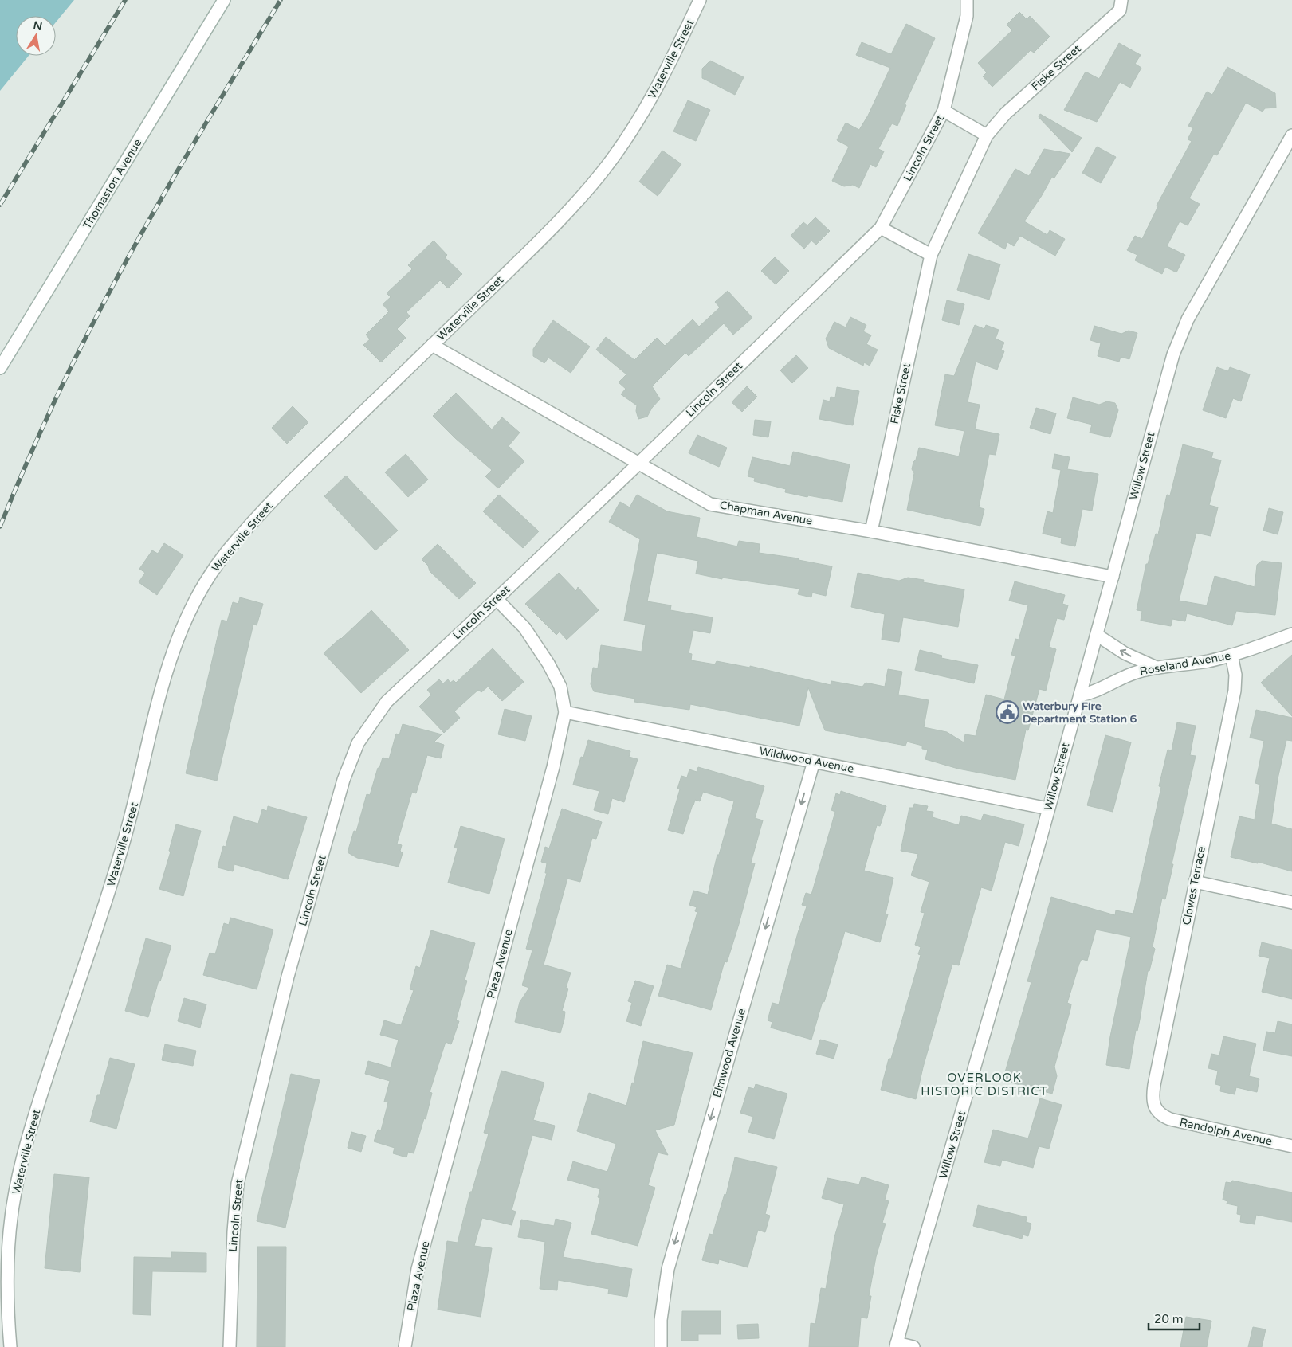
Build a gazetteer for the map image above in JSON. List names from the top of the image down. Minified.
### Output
{"streets":{"street":["Waterville Street","Fiske Street","Lincoln Street","Thomaston Avenue","Willow Street","Chapman Avenue","Roseland Avenue","Wildwood Avenue","Clowes Terrace","Plaza Avenue","Elmwood Avenue","Randolph Avenue"]},"crossings":[["Waterville Street","Chapman Avenue"],["Fiske Street","Chapman Avenue"],["Lincoln Street","Chapman Avenue"],["Lincoln Street","Plaza Avenue"],["Willow Street","Chapman Avenue"],["Willow Street","Roseland Avenue"],["Willow Street","Wildwood Avenue"],["Roseland Avenue","Clowes Terrace"],["Wildwood Avenue","Plaza Avenue"],["Wildwood Avenue","Elmwood Avenue"],["Clowes Terrace","Randolph Avenue"]],"one_way":["Elmwood Avenue"],"districts":["OVERLOOK HISTORIC DISTRICT"],"places":{"public building":["Waterbury Fire Department Station 6"]},"scale_bar":"20 m","north":"top"}
